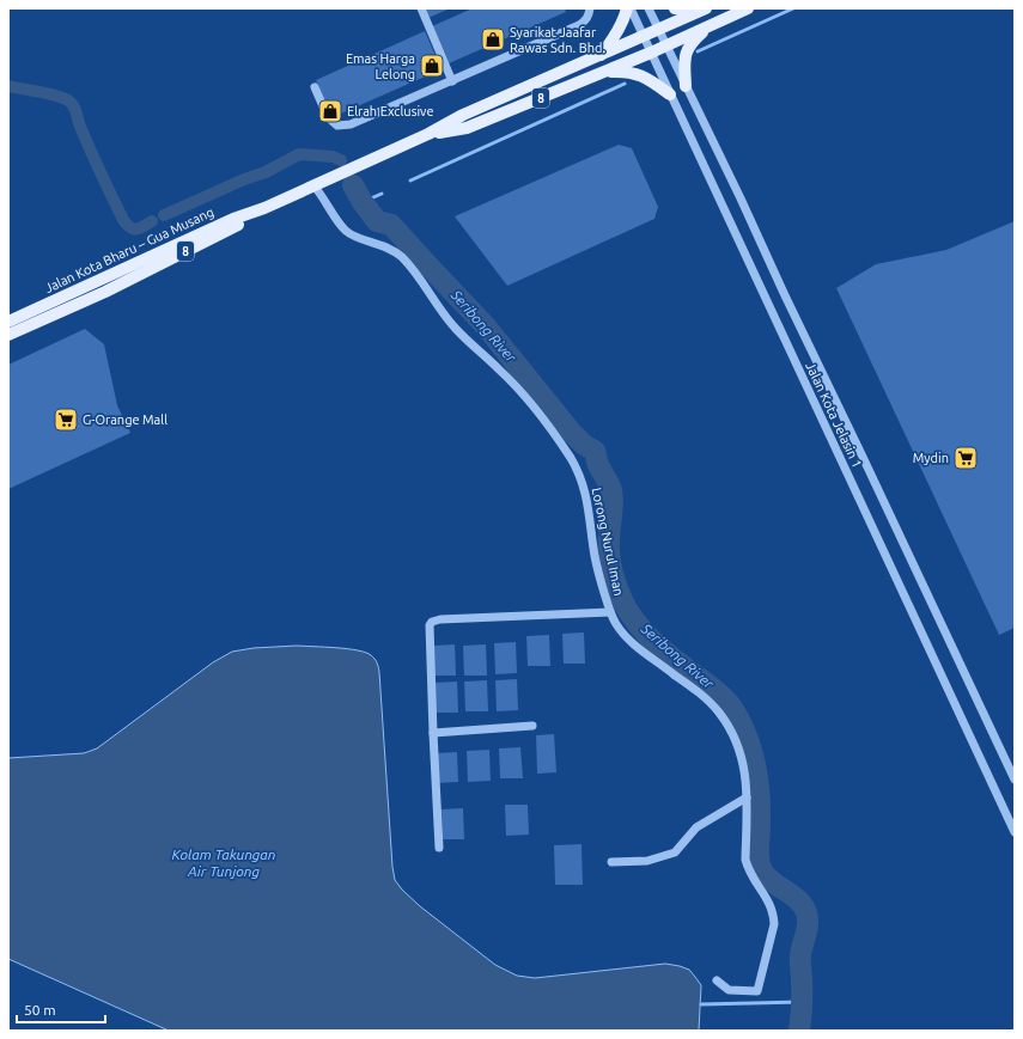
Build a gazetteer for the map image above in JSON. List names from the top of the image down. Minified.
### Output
{"streets":{"main road":["8","Jalan Kota Bharu – Gua Musang"],"street":["Jalan Kota Jelasin 1","Lorong Nurul Iman"]},"crossings":[["Jalan Kota Bharu – Gua Musang","Jalan Kota Jelasin 1"],["Jalan Kota Bharu – Gua Musang","Lorong Nurul Iman"]],"water":["Seribong River","Kolam Takungan Air Tunjong"],"places":{"shop":["Syarikat Jaafar Rawas Sdn. Bhd.","Emas Harga Lelong","Elrah Exclusive"],"supermarket":["G-Orange Mall","Mydin"]},"scale_bar":"50 m"}
